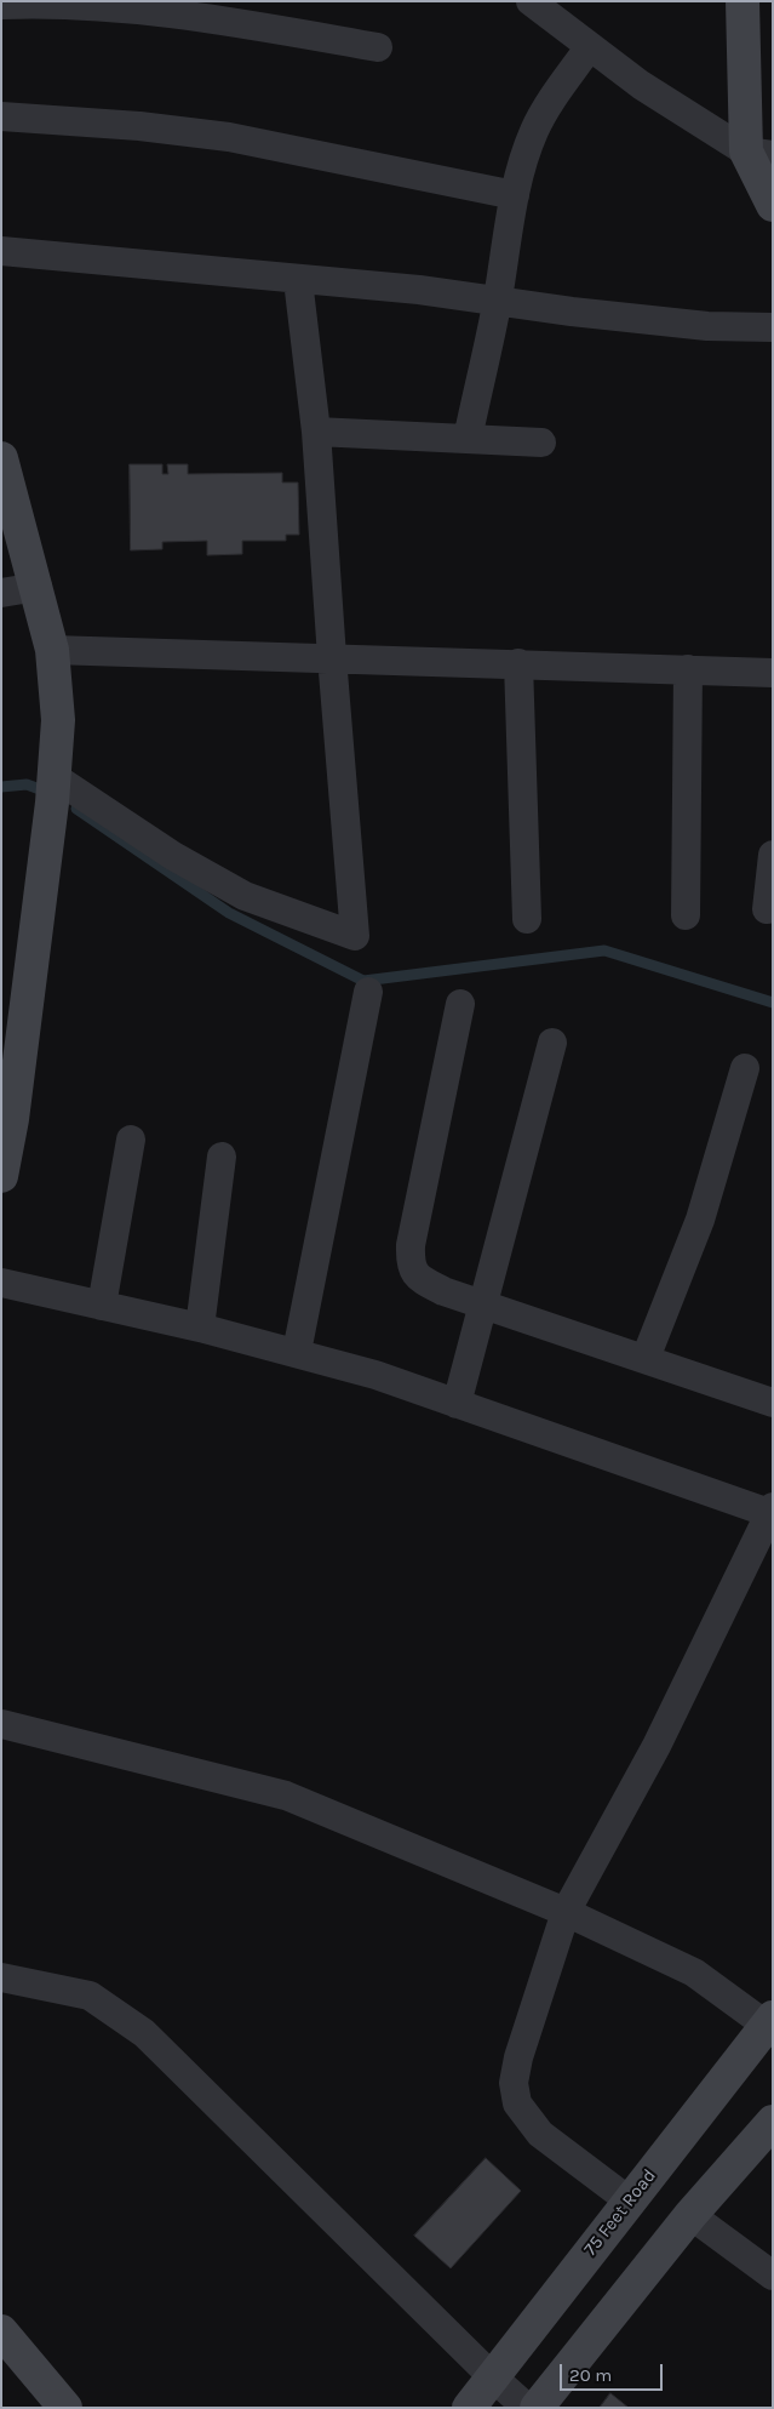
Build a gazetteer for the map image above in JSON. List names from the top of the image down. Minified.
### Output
{"streets":{"street":["75 Feet Road"]},"scale_bar":"20 m"}
